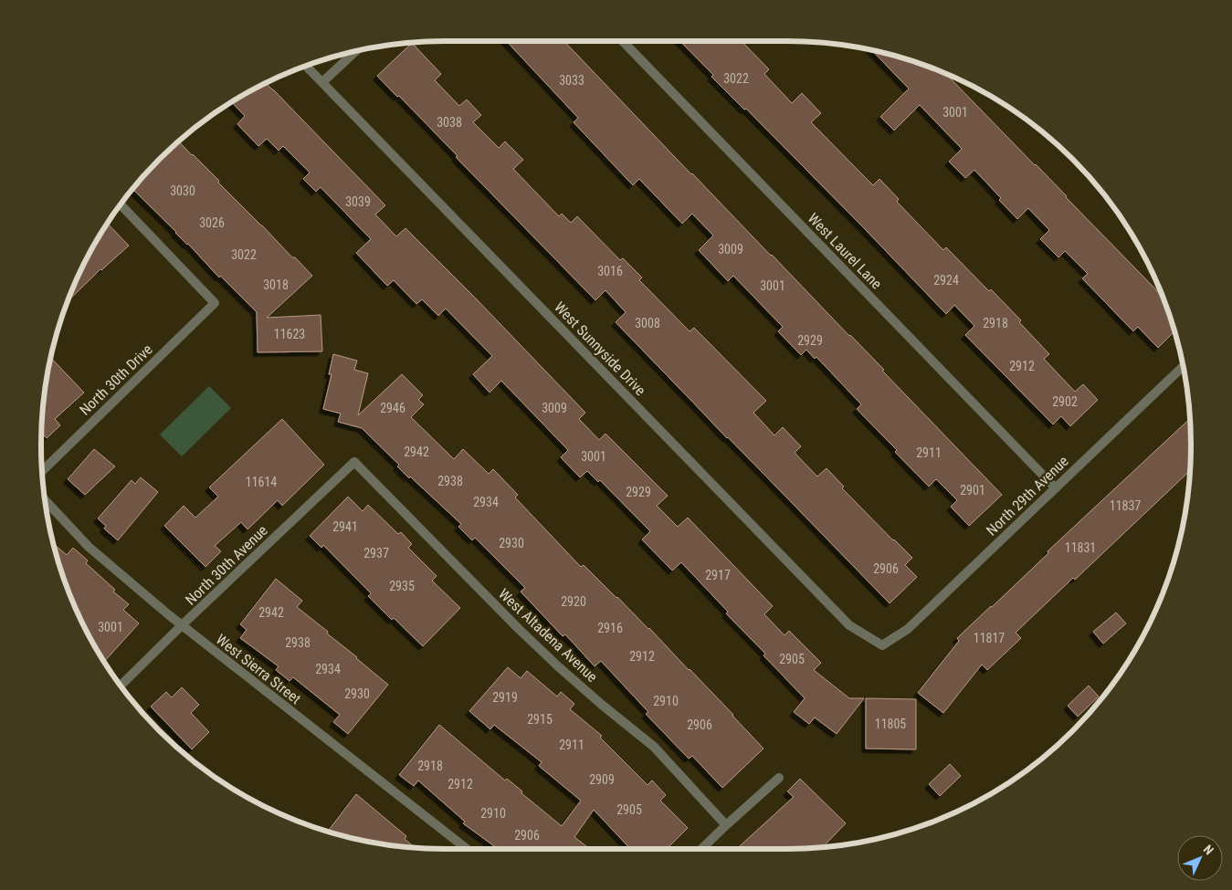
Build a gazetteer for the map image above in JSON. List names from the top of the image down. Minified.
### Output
{"streets":{"street":["West Laurel Lane","West Sunnyside Drive","North 30th Drive","North 29th Avenue","North 30th Avenue","West Altadena Avenue","West Sierra Street"]},"crossings":[["West Laurel Lane","North 29th Avenue"],["West Sunnyside Drive","North 29th Avenue"],["North 30th Avenue","West Altadena Avenue"],["North 30th Avenue","West Sierra Street"]],"house_numbers":["3022","3033","3001","3038","3030","3039","3026","3009","3022","3016","2924","3018","3001","3008","2918","11623","2929","2912","2902","2946","3009","2942","2911","3001","2938","11614","2901","2929","2934","11837","2941","2930","11831","2937","2906","2917","2935","2920","2942","3001","2916","11817","2938","2912","2905","2934","2930","2919","2910","2915","11805","2906","2911","2918","2909","2912","2905","2910","2906"],"north":"top right"}
